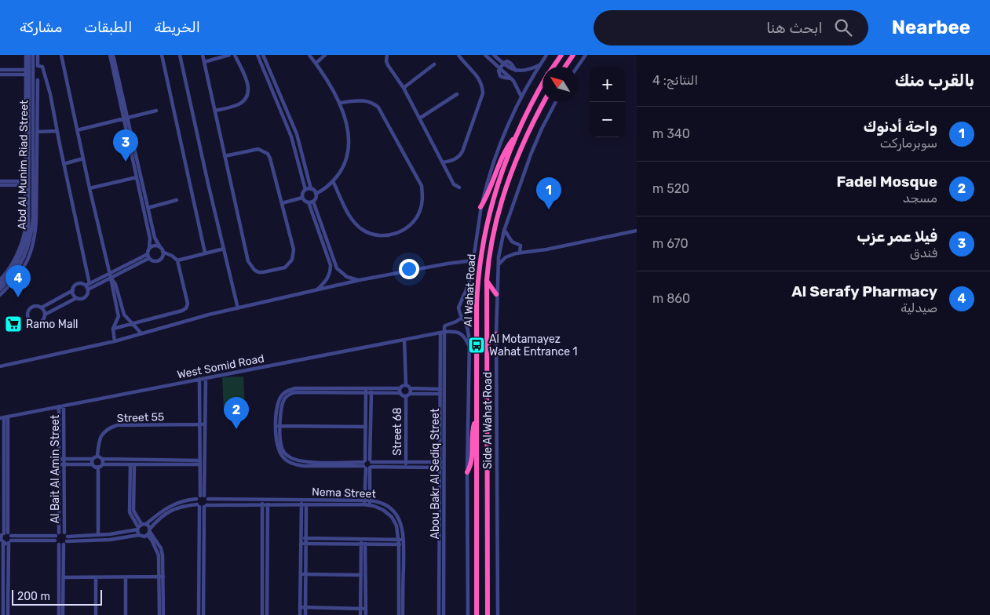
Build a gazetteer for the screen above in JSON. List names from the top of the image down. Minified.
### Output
{"streets":{"highway":["Al Wahat Road"],"street":["Abd Al Munim Riad Street","West Somid Road","Street 55","Side Al Wahat Road","Street 68","Al Bait Al Amin Street","Abou Bakr Al Sediq Street","Nema Street"]},"crossings":[["West Somid Road","Al Bait Al Amin Street"],["West Somid Road","Abou Bakr Al Sediq Street"]],"places":{"supermarket":["Ramo Mall"],"bus stop":["Al Motamayez Wahat Entrance 1"]},"scale_bar":"200 m","north":"top left","page":{"header":"Nearbee","search":"ابحث هنا","nav":["الخريطة","الطبقات","مشاركة"],"heading":["بالقرب منك","النتائج: 4"],"map_buttons":["+","−"],"list":[{"mark":"1","name":"واحة أدنوك","note":"سوبرماركت","value":"340 m"},{"mark":"2","name":"Fadel Mosque","note":"مسجد","value":"520 m"},{"mark":"3","name":"فيلا عمر عزب","note":"فندق","value":"670 m"},{"mark":"4","name":"Al Serafy Pharmacy","note":"صيدلية","value":"860 m"}],"pins":["3","1","4","2"],"scale":"200 m"}}
